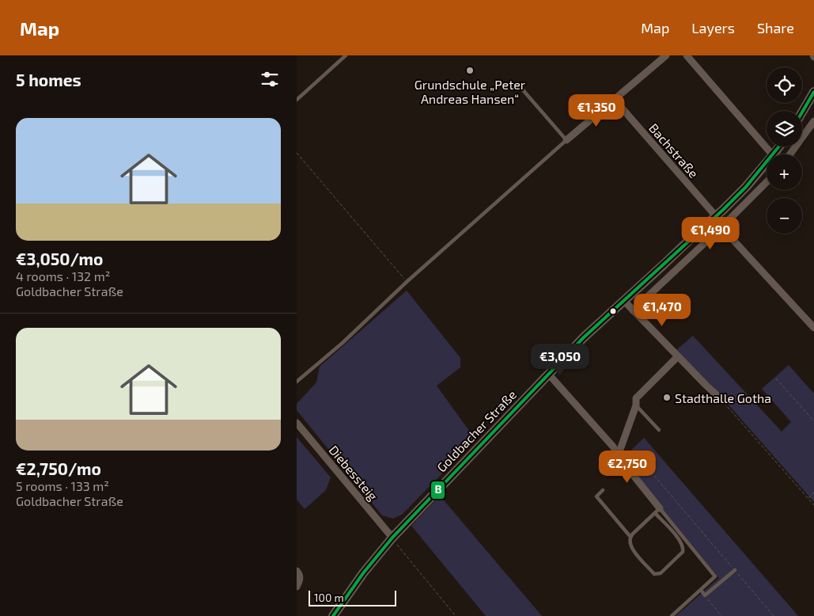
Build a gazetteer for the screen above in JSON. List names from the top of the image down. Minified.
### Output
{"streets":{"main road":["Goldbacher Straße"],"street":["Bachstraße","Diebessteig"]},"crossings":[["Bachstraße","Goldbacher Straße"],["Goldbacher Straße","Diebessteig"]],"places":["Grundschule „Peter Andreas Hansen“","Stadthalle Gotha"],"lines":["transit line B"],"scale_bar":"100 m","page":{"header":"Map","nav":["Map","Layers","Share"],"heading":"5 homes","map_buttons":["+","−"],"price":["€1,350","€1,490","€1,470","€3,050","€2,750"],"list":[{"name":"€3,050/mo","note":"4 rooms · 132 m² · Goldbacher Straße"},{"name":"€2,750/mo","note":"5 rooms · 133 m² · Goldbacher Straße"}],"scale":"100 m"}}
